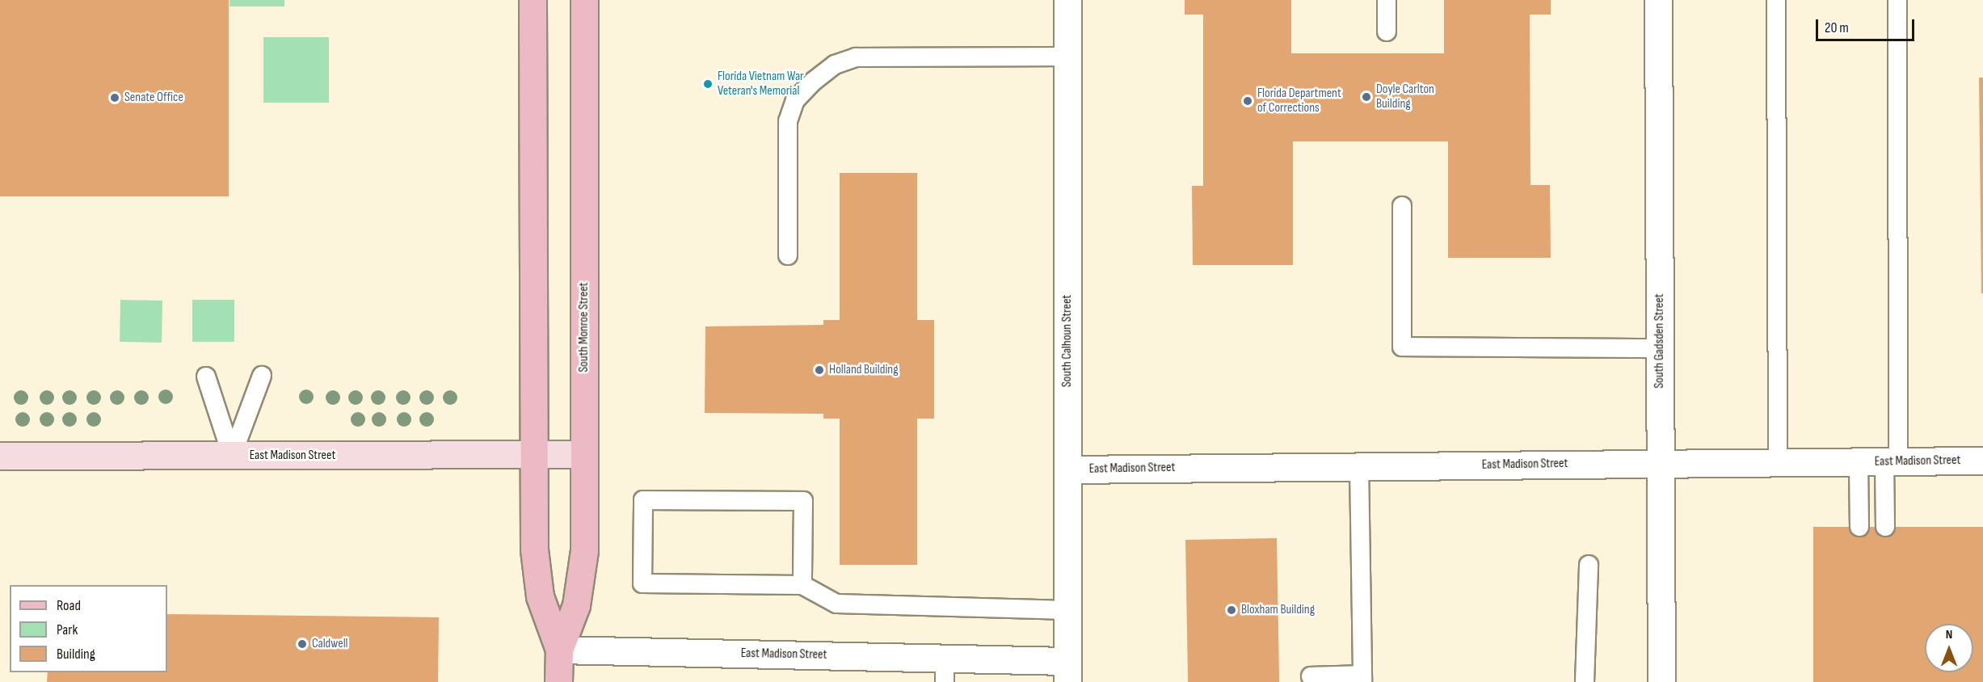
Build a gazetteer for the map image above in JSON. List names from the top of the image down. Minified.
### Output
{"streets":{"main road":["South Monroe Street","East Madison Street"],"street":["South Calhoun Street","South Gadsden Street"]},"crossings":[["South Monroe Street","East Madison Street"],["South Calhoun Street","East Madison Street"],["South Gadsden Street","East Madison Street"]],"places":["Florida Vietnam War Veteran's Memorial","Doyle Carlton Building","Senate Office","Florida Department of Corrections","Holland Building","Bloxham Building","Caldwell"],"legend":["Road","Park","Building"],"scale_bar":"20 m","north":"top"}
